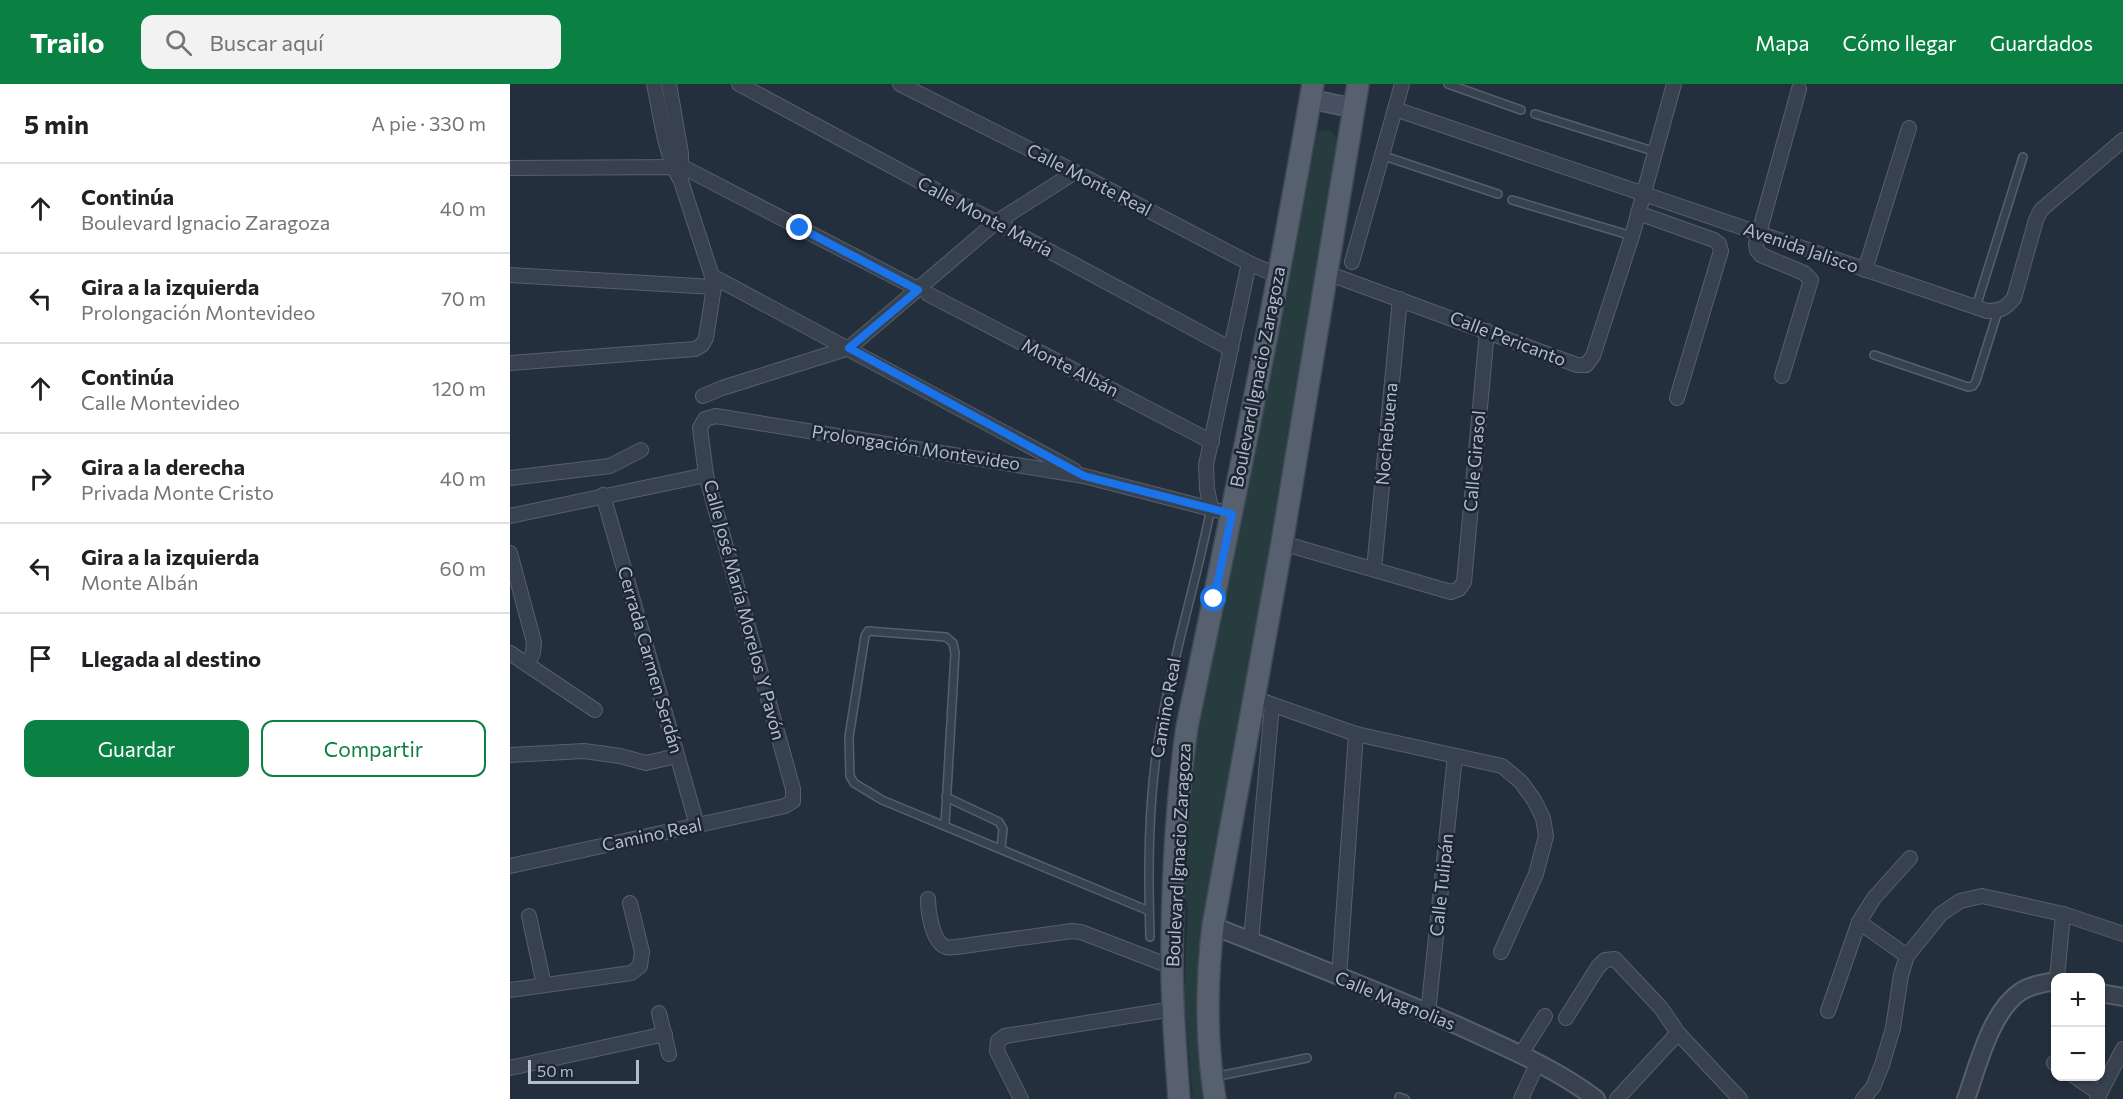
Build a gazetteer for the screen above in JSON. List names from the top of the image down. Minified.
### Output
{"streets":{"main road":["Boulevard Ignacio Zaragoza"],"street":["Calle Monte Real","Calle Monte María","Avenida Jalisco","Calle Pericanto","Monte Albán","Nochebuena","Prolongación Montevideo","Calle Girasol","Calle José María Morelos Y Pavón","Cerrada Carmen Serdán","Camino Real","Calle Tulipán","Calle Magnolias"]},"crossings":[["Calle Monte Real","Boulevard Ignacio Zaragoza"],["Avenida Jalisco","Calle Pericanto"],["Calle Pericanto","Boulevard Ignacio Zaragoza"],["Calle Pericanto","Nochebuena"],["Calle Pericanto","Calle Girasol"],["Boulevard Ignacio Zaragoza","Prolongación Montevideo"],["Boulevard Ignacio Zaragoza","Calle Magnolias"],["Nochebuena","Calle Girasol"],["Prolongación Montevideo","Calle José María Morelos Y Pavón"],["Prolongación Montevideo","Camino Real"],["Calle José María Morelos Y Pavón","Camino Real"],["Cerrada Carmen Serdán","Camino Real"],["Calle Tulipán","Calle Magnolias"]],"scale_bar":"50 m","page":{"header":"Trailo","search":"Buscar aquí","nav":["Mapa","Cómo llegar","Guardados"],"heading":["5 min","A pie · 330 m"],"list":[["Continúa","Boulevard Ignacio Zaragoza","40 m"],["Gira a la izquierda","Prolongación Montevideo","70 m"],["Continúa","Calle Montevideo","120 m"],["Gira a la derecha","Privada Monte Cristo","40 m"],["Gira a la izquierda","Monte Albán","60 m"],"Llegada al destino"],"buttons":["Guardar","Compartir"],"map_buttons":["+","−"],"scale":"50 m"}}
